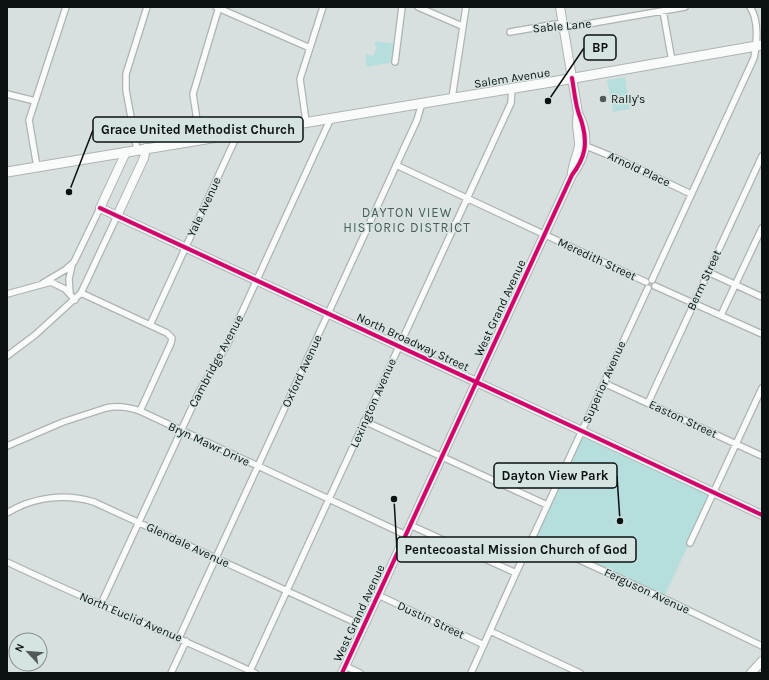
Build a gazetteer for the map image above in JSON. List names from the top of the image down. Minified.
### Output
{"streets":{"main road":["Salem Avenue"],"street":["Sable Lane","Arnold Place","Yale Avenue","Meredith Street","Berm Street","West Grand Avenue","North Broadway Street","Cambridge Avenue","Oxford Avenue","Superior Avenue","Lexington Avenue","Easton Street","Bryn Mawr Drive","Glendale Avenue","Ferguson Avenue","North Euclid Avenue","Dustin Street"]},"crossings":[["Sable Lane","West Grand Avenue"],["Salem Avenue","Yale Avenue"],["Salem Avenue","West Grand Avenue"],["Salem Avenue","Cambridge Avenue"],["Salem Avenue","Oxford Avenue"],["Salem Avenue","Lexington Avenue"],["Arnold Place","West Grand Avenue"],["Yale Avenue","North Broadway Street"],["Meredith Street","West Grand Avenue"],["Meredith Street","Oxford Avenue"],["Meredith Street","Superior Avenue"],["Meredith Street","Lexington Avenue"],["Berm Street","Easton Street"],["West Grand Avenue","North Broadway Street"],["West Grand Avenue","Bryn Mawr Drive"],["West Grand Avenue","Glendale Avenue"],["West Grand Avenue","Dustin Street"],["North Broadway Street","Cambridge Avenue"],["North Broadway Street","Oxford Avenue"],["North Broadway Street","Superior Avenue"],["North Broadway Street","Lexington Avenue"],["Cambridge Avenue","Bryn Mawr Drive"],["Cambridge Avenue","Glendale Avenue"],["Cambridge Avenue","North Euclid Avenue"],["Oxford Avenue","Bryn Mawr Drive"],["Oxford Avenue","Glendale Avenue"],["Oxford Avenue","North Euclid Avenue"],["Superior Avenue","Easton Street"],["Superior Avenue","Ferguson Avenue"],["Superior Avenue","Dustin Street"],["Lexington Avenue","Bryn Mawr Drive"],["Lexington Avenue","Glendale Avenue"],["Lexington Avenue","North Euclid Avenue"]],"districts":["DAYTON VIEW HISTORIC DISTRICT"],"places":["Rally's","BP","Grace United Methodist Church","Pentecoastal Mission Church of God","Dayton View Park"],"north":"top left"}
